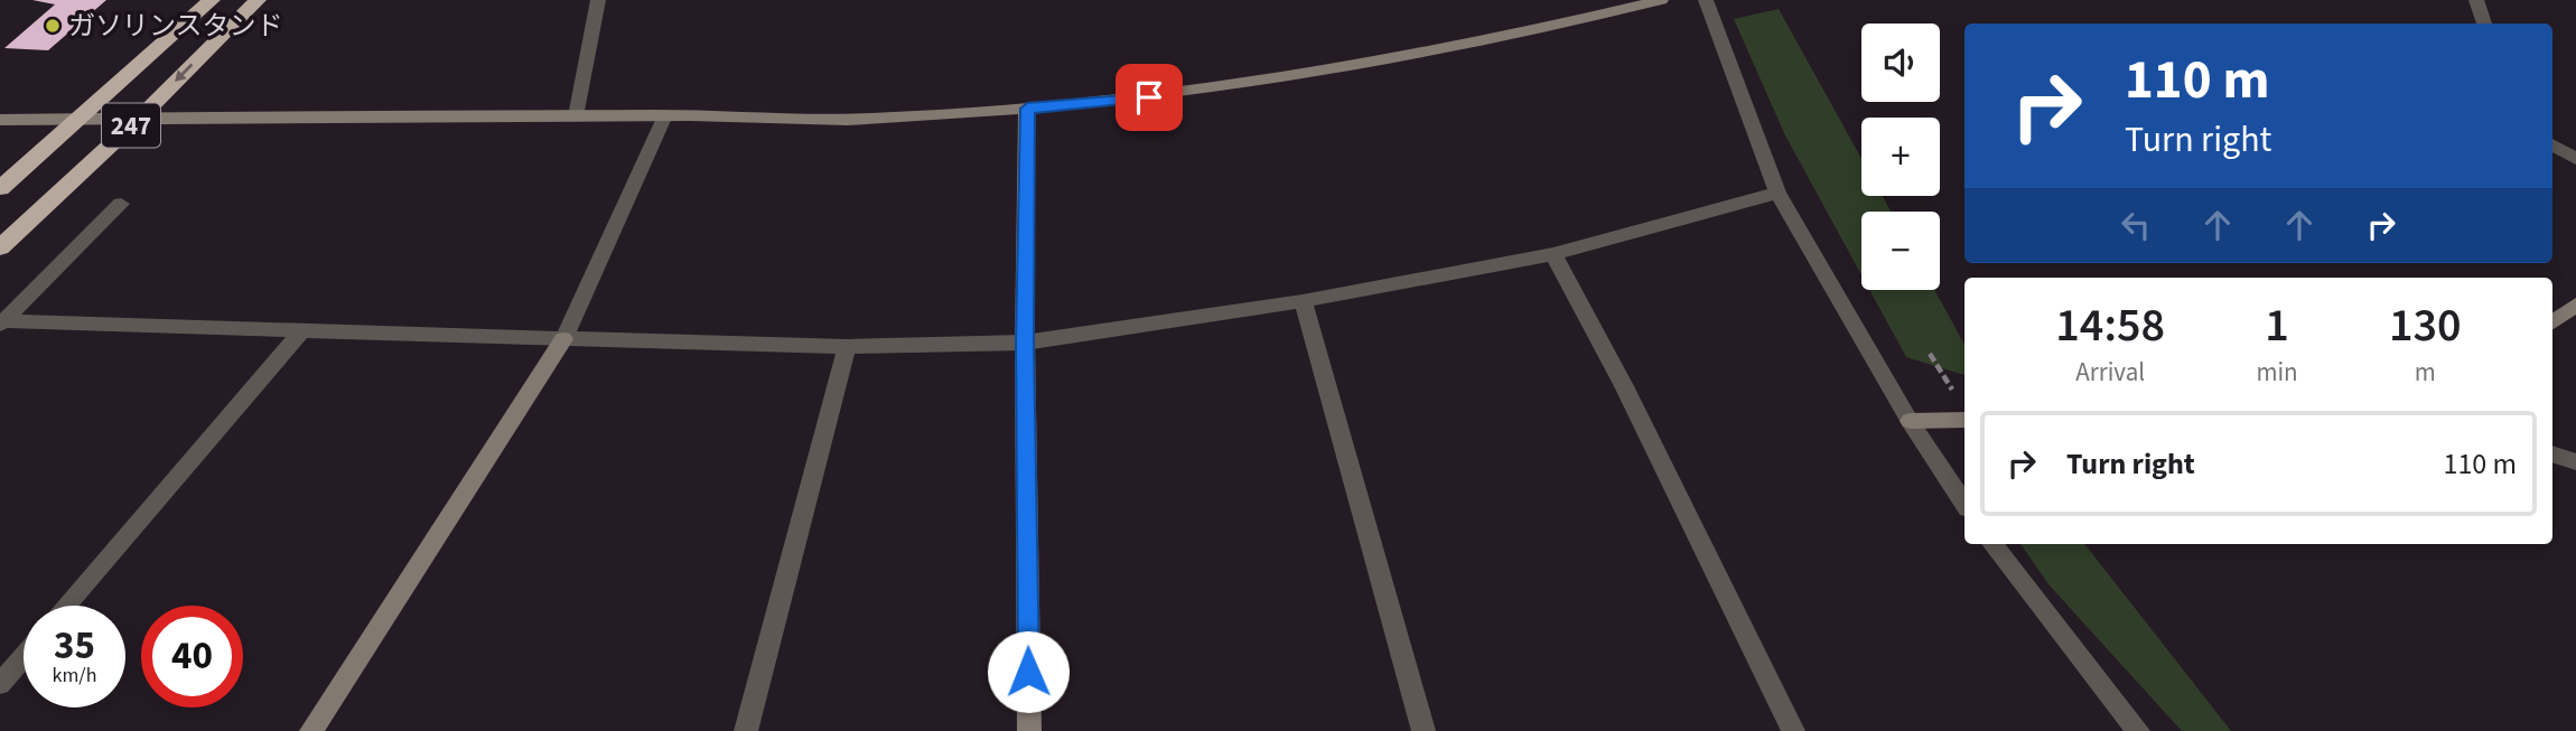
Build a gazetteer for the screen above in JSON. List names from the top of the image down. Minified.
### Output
{"streets":{"highway":["247"]},"places":["ガソリンスタンド"],"page":{"map_buttons":["+","−"],"turn":["110 m","Turn right"],"eta":["14:58","Arrival","1","min","130","m"],"list":[{"name":"Turn right","value":"110 m"}],"speed":"35 km/h","limit":"40"}}
